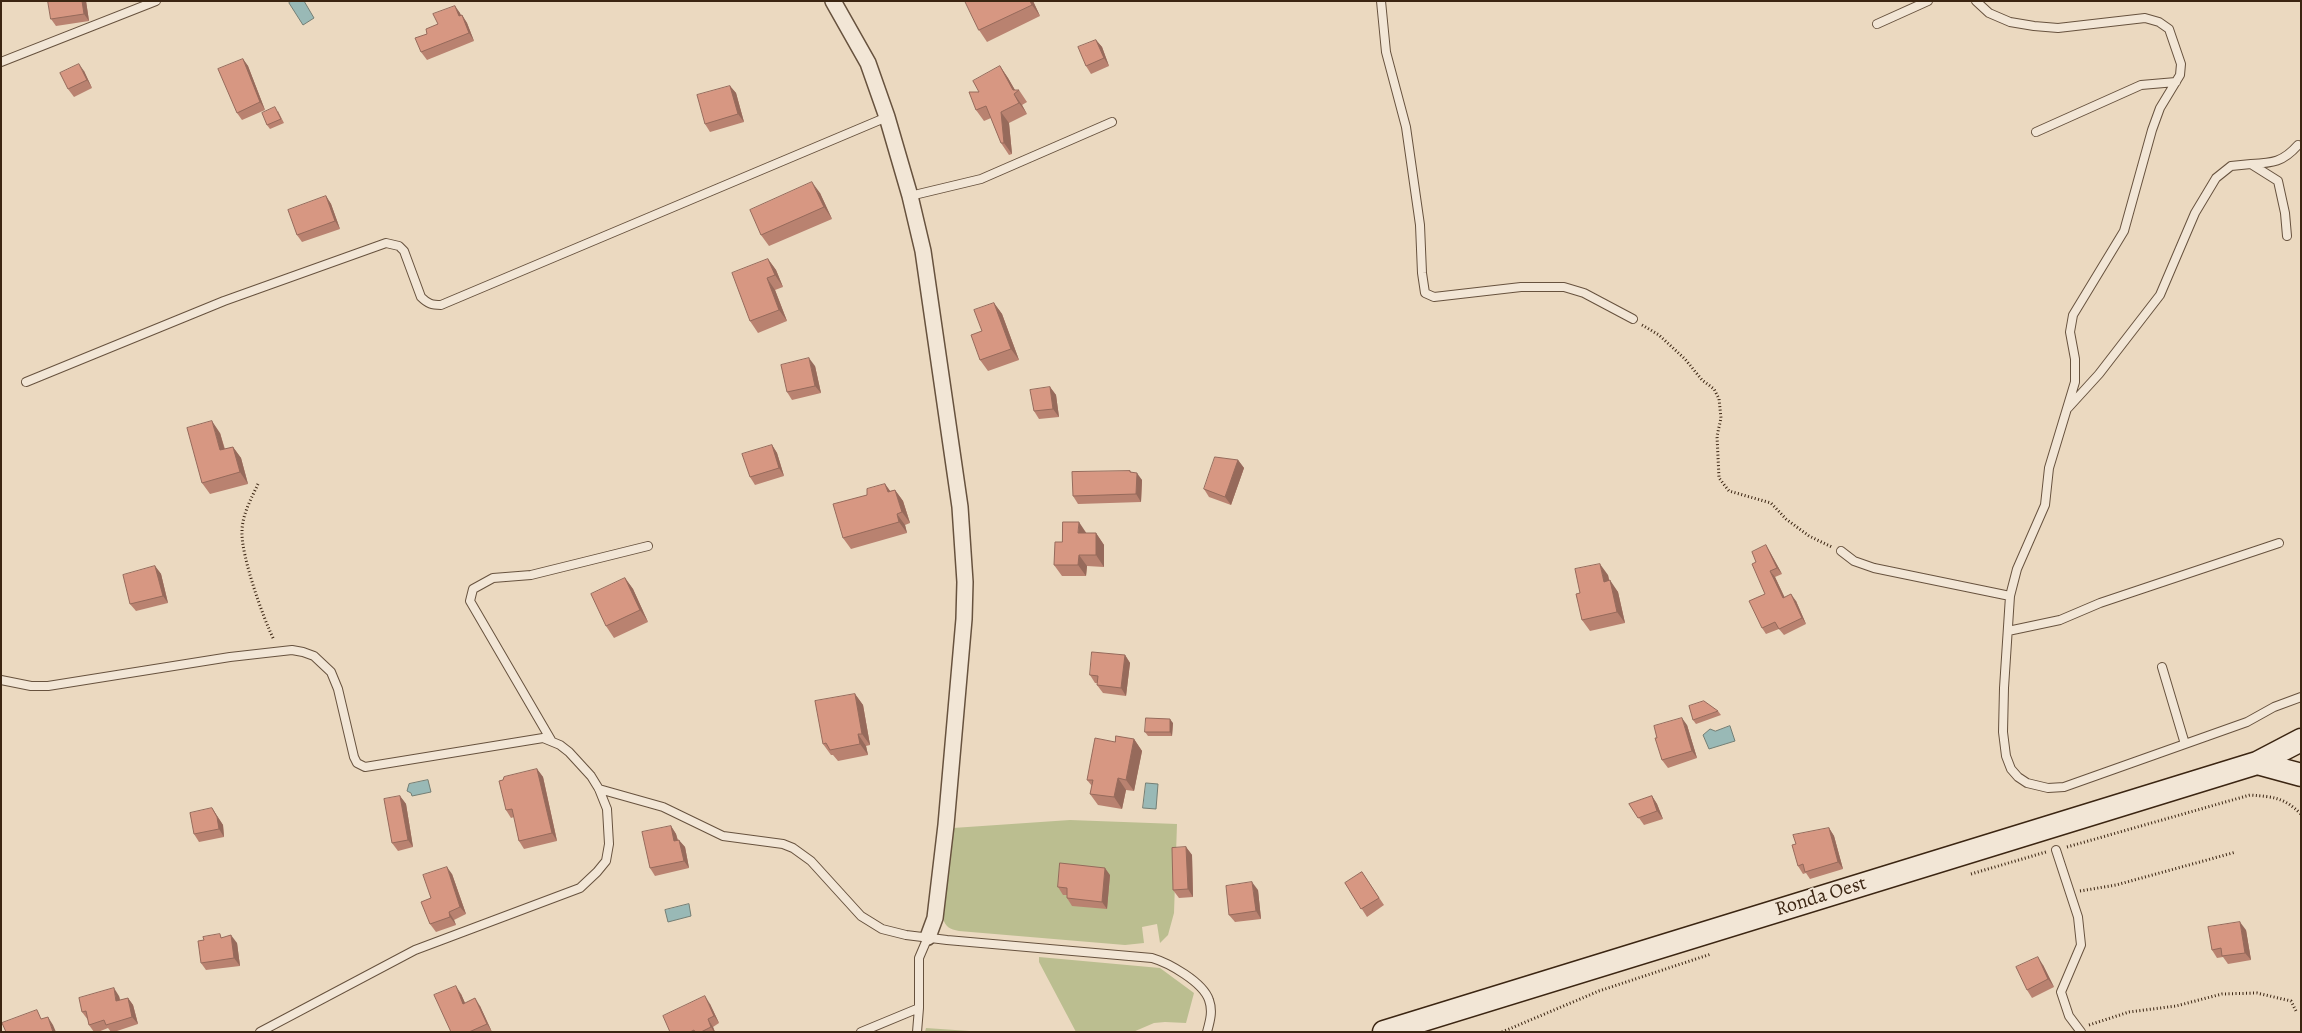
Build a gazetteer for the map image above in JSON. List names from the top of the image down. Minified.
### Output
{"streets":{"main road":["Ronda Oest"]}}
